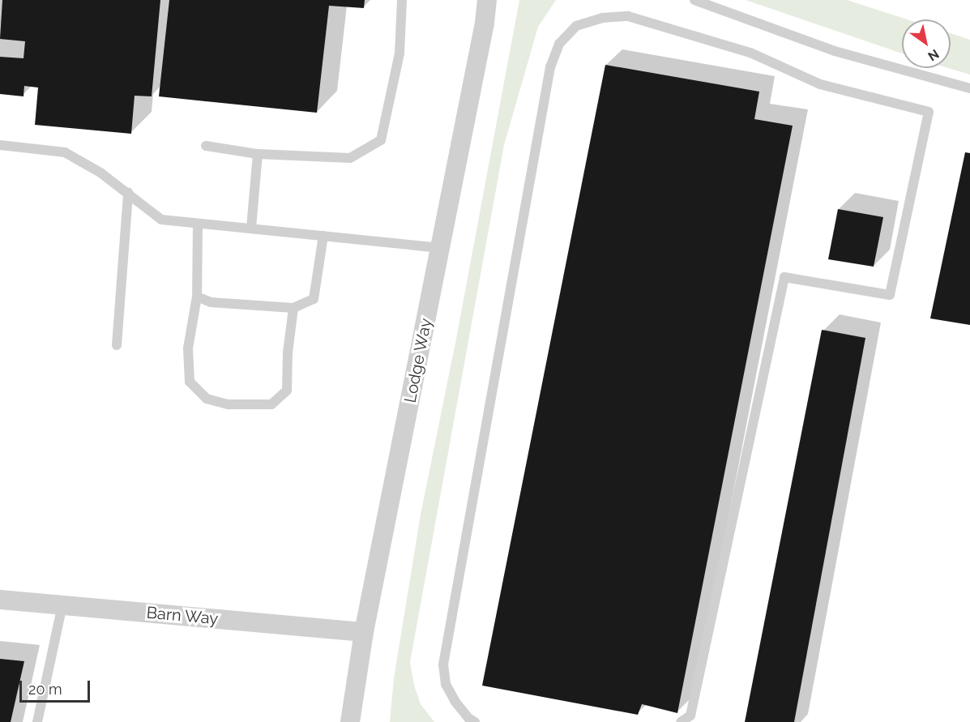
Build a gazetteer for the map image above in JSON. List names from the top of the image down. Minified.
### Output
{"streets":{"street":["Lodge Way","Barn Way"]},"crossings":[["Lodge Way","Barn Way"]],"scale_bar":"20 m","north":"bottom right"}
